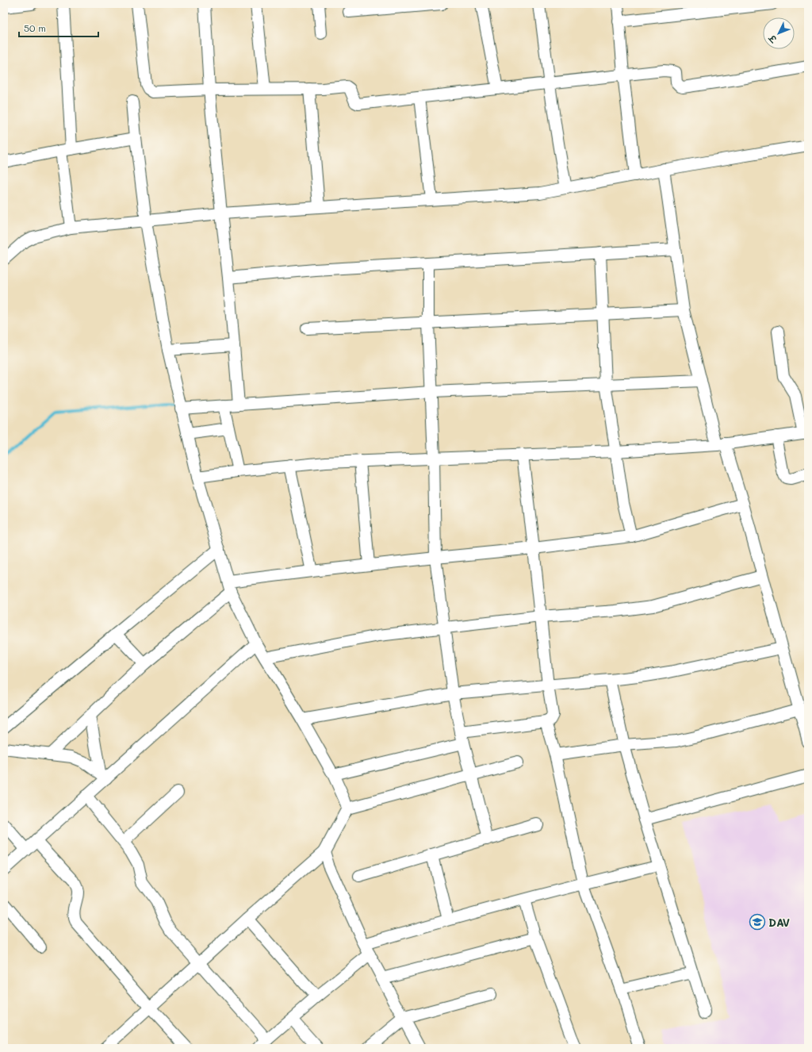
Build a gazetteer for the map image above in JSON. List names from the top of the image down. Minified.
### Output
{"places":{"school or university":["DAV"]},"scale_bar":"50 m","north":"bottom left"}
